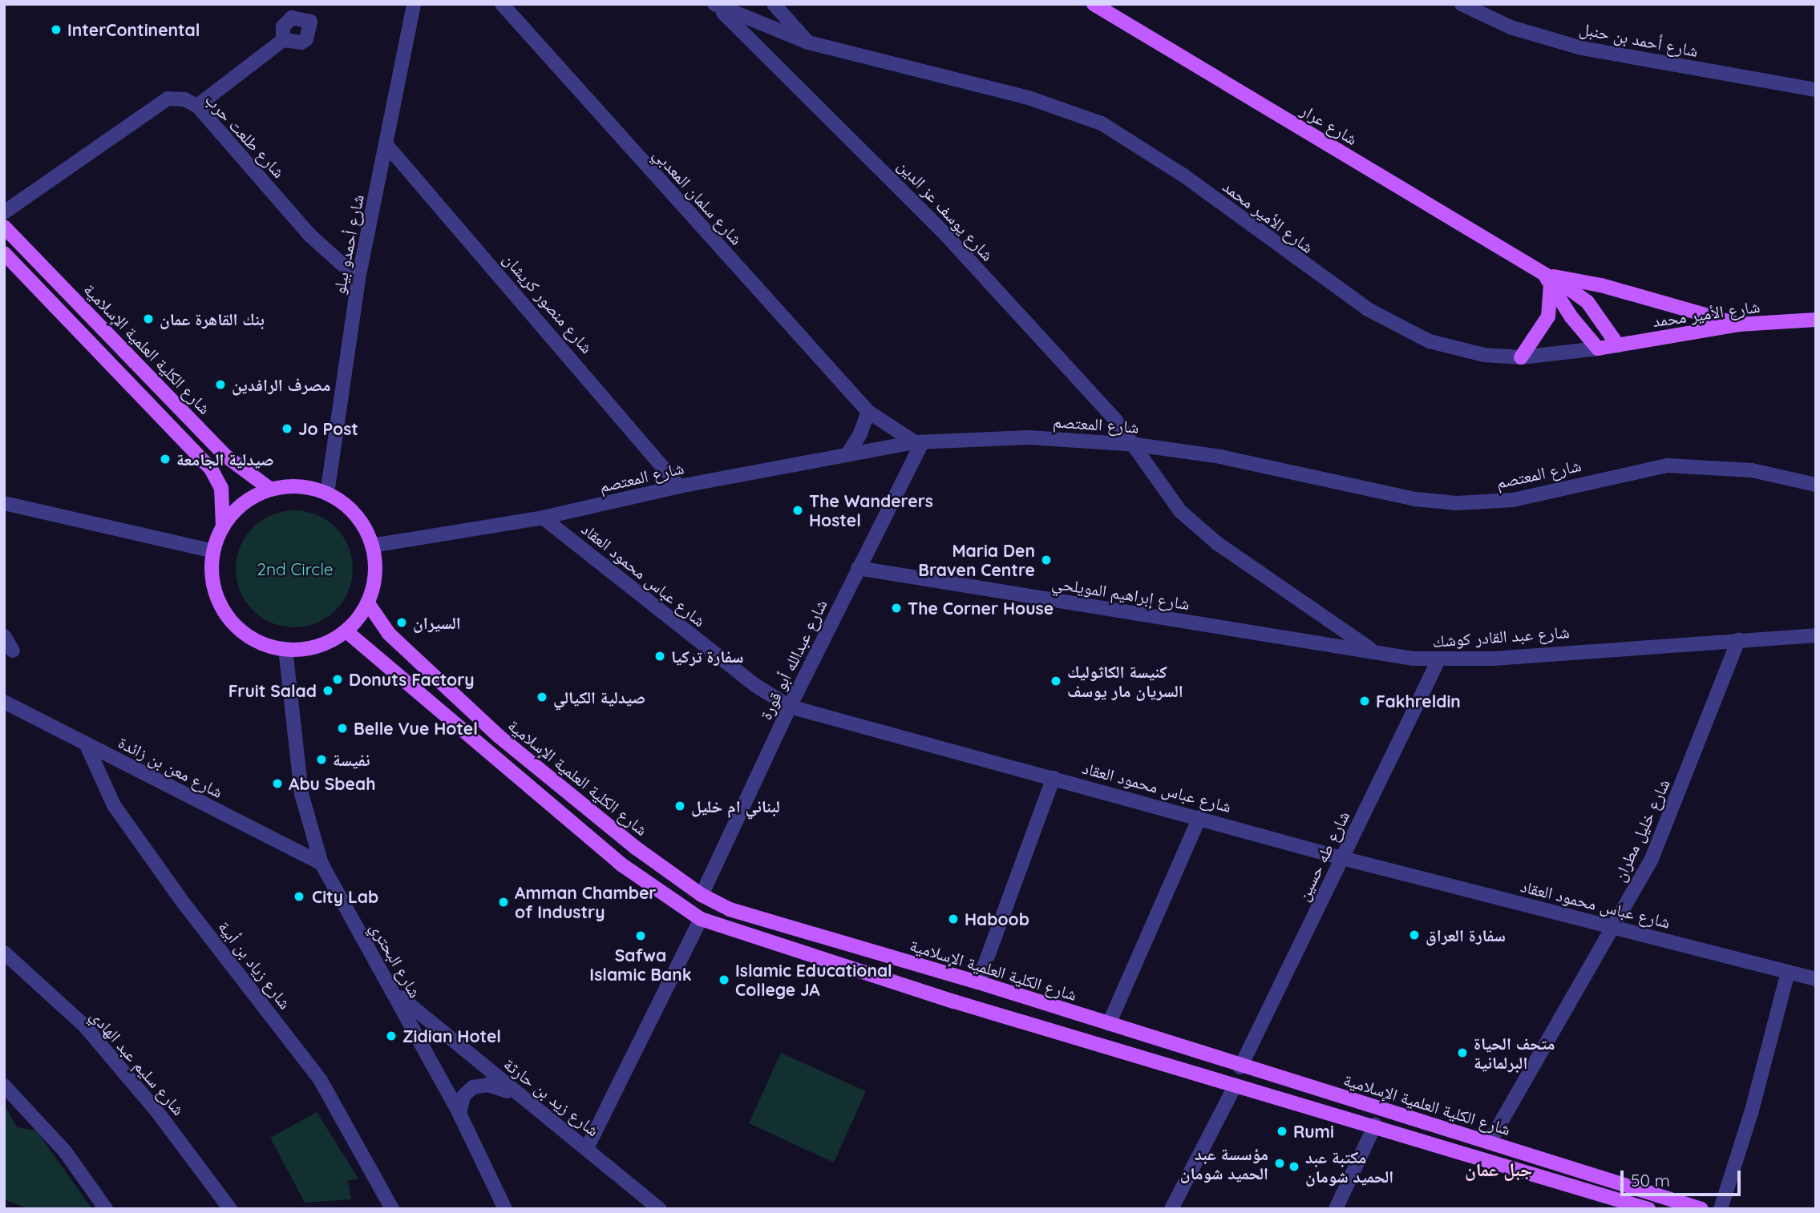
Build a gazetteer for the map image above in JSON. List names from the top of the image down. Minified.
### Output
{"streets":{"main road":["شارع عرار","شارع الأمير محمد","شارع الكلية العلمية الإسلامية"],"street":["شارع أحمد بن حنبل","شارع طلعت حرب","شارع سلمان المعدبي","شارع يوسف عز الدين","شارع أحمدو بيلو","شارع منصور كريشان","شارع المعتصم","شارع عباس محمود العقاد","شارع إبراهيم المويلحي","شارع عبد القادر كوشك","شارع عبدالله أبو قورة","شارع معن بن زائدة","شارع خليل مطران","شارع طه حسين","شارع البحتري","شارع زياد بن أبية","شارع سليم عبد الهادي","شارع زيد بن حارثة"]},"crossings":[["شارع عرار","شارع الأمير محمد"],["شارع طلعت حرب","شارع أحمدو بيلو"],["شارع سلمان المعدبي","شارع المعتصم"],["شارع سلمان المعدبي","شارع عبدالله أبو قورة"],["شارع يوسف عز الدين","شارع الأمير محمد"],["شارع يوسف عز الدين","شارع المعتصم"],["شارع يوسف عز الدين","شارع عبد القادر كوشك"],["شارع أحمدو بيلو","شارع منصور كريشان"],["شارع أحمدو بيلو","شارع الكلية العلمية الإسلامية"],["شارع أحمدو بيلو","شارع المعتصم"],["شارع أحمدو بيلو","شارع البحتري"],["شارع منصور كريشان","شارع المعتصم"],["شارع الكلية العلمية الإسلامية","شارع المعتصم"],["شارع الكلية العلمية الإسلامية","شارع عبدالله أبو قورة"],["شارع الكلية العلمية الإسلامية","شارع خليل مطران"],["شارع الكلية العلمية الإسلامية","شارع طه حسين"],["شارع الكلية العلمية الإسلامية","شارع البحتري"],["شارع المعتصم","شارع عباس محمود العقاد"],["شارع المعتصم","شارع عبد القادر كوشك"],["شارع المعتصم","شارع عبدالله أبو قورة"],["شارع المعتصم","شارع البحتري"],["شارع عباس محمود العقاد","شارع عبدالله أبو قورة"],["شارع عباس محمود العقاد","شارع خليل مطران"],["شارع عباس محمود العقاد","شارع طه حسين"],["شارع إبراهيم المويلحي","شارع عبد القادر كوشك"],["شارع إبراهيم المويلحي","شارع عبدالله أبو قورة"],["شارع عبد القادر كوشك","شارع خليل مطران"],["شارع عبد القادر كوشك","شارع طه حسين"],["شارع معن بن زائدة","شارع البحتري"],["شارع معن بن زائدة","شارع زياد بن أبية"],["شارع البحتري","شارع زيد بن حارثة"]],"districts":["جبل عمان"],"parks":["2nd Circle"],"places":["InterContinental","بنك القاهرة عمان","مصرف الرافدين","Jo Post","صيدلية الجامعة","The Wanderers Hostel","Maria Den Braven Centre","The Corner House","السيران","سفارة تركيا","Donuts Factory","كنيسة الكاثوليك السريان مار يوسف","Fruit Salad","صيدلية الكيالي","Fakhreldin","Belle Vue Hotel","نفيسة","Abu Sbeah","لبناني ام خليل","City Lab","Amman Chamber of Industry","Haboob","سفارة العراق","Safwa Islamic Bank","Islamic Educational College JA","Zidian Hotel","متحف الحياة البرلمانية","Rumi","مؤسسة عبد الحميد شومان","مكتبة عبد الحميد شومان"],"scale_bar":"50 m"}
